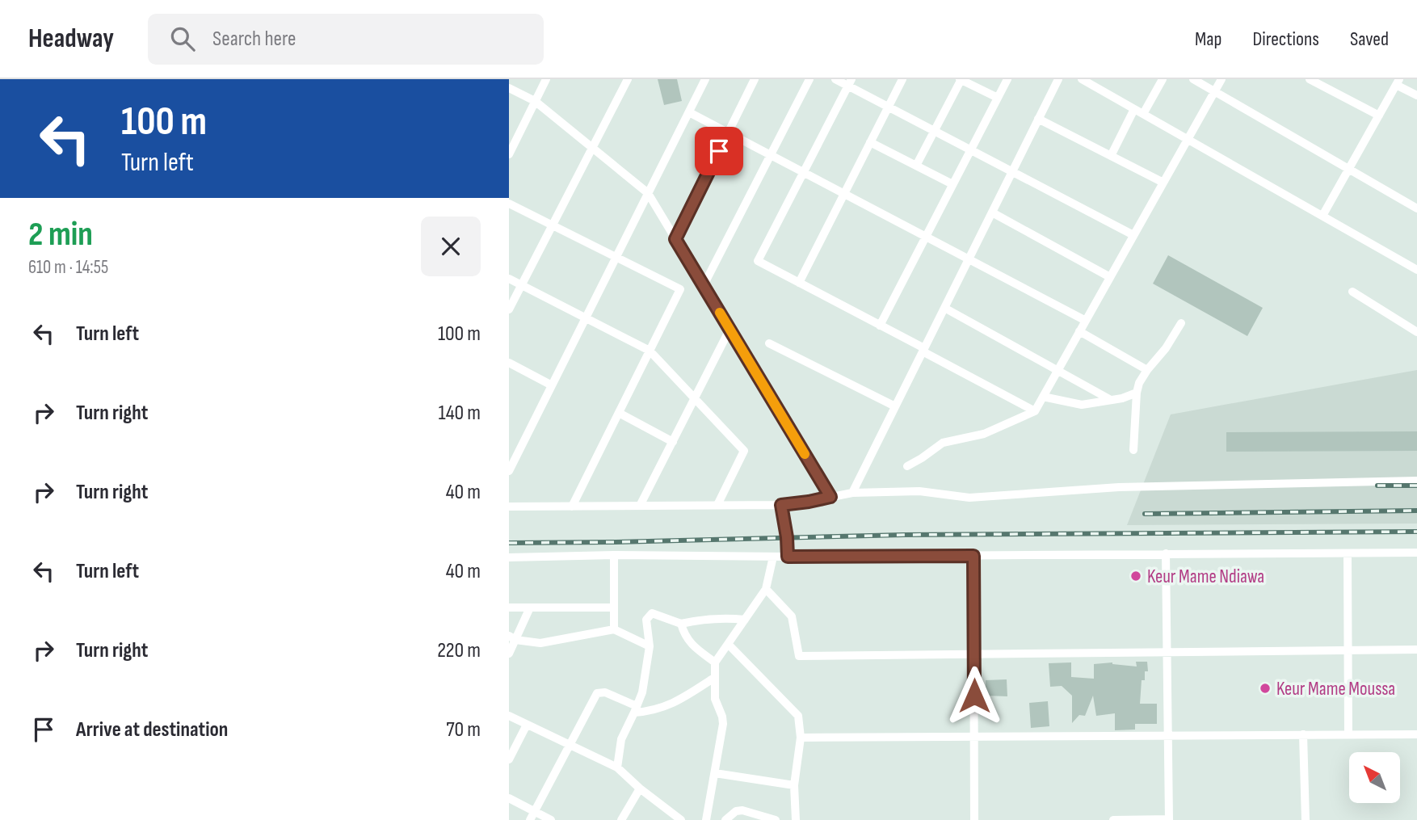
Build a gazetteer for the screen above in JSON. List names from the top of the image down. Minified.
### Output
{"places":["Keur Mame Ndiawa","Keur Mame Moussa"],"north":"top left","page":{"header":"Headway","search":"Search here","nav":["Map","Directions","Saved"],"turn":["100 m","Turn left"],"heading":["2 min","610 m · 14:55"],"list":[{"name":"Turn left","value":"100 m"},{"name":"Turn right","value":"140 m"},{"name":"Turn right","value":"40 m"},{"name":"Turn left","value":"40 m"},{"name":"Turn right","value":"220 m"},{"name":"Arrive at destination","value":"70 m"}]}}
